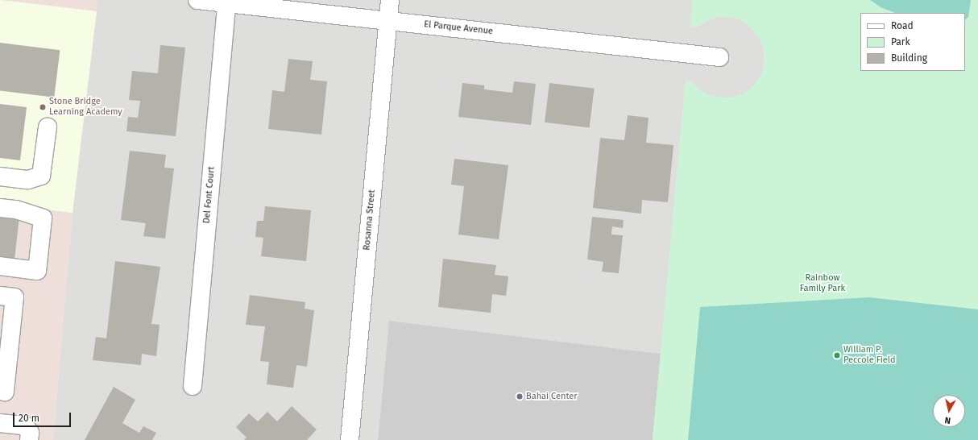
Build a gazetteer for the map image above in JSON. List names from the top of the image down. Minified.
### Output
{"streets":{"street":["El Parque Avenue","Del Font Court","Rosanna Street"]},"crossings":[["El Parque Avenue","Del Font Court"],["El Parque Avenue","Rosanna Street"]],"parks":["Rainbow Family Park"],"places":["Stone Bridge Learning Academy","William P. Peccole Field","Bahai Center"],"legend":["Road","Park","Building"],"scale_bar":"20 m","north":"bottom"}
